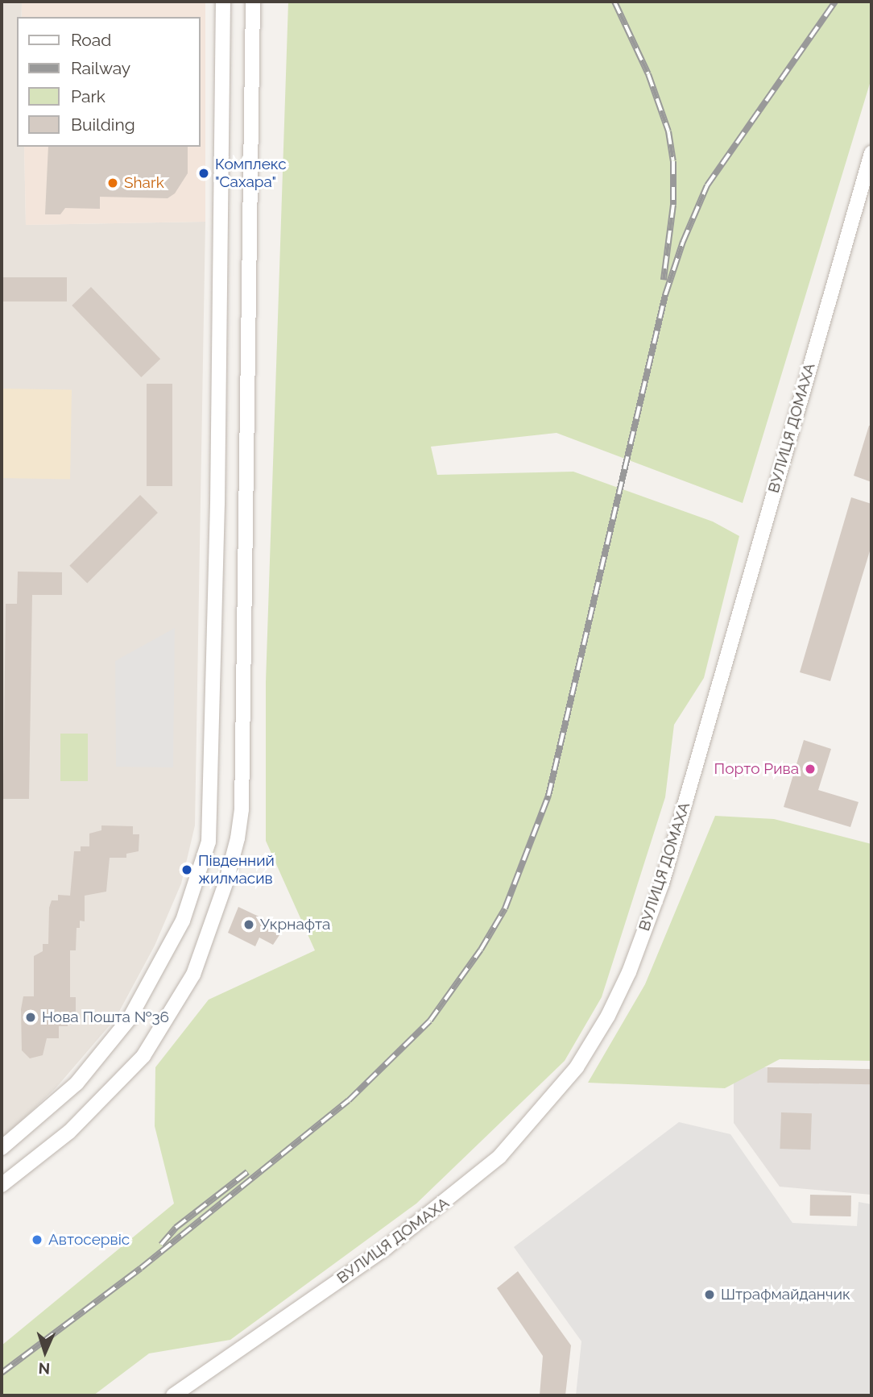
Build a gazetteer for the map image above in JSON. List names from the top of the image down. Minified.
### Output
{"streets":{"street":["ВУЛИЦЯ ДОМАХА"]},"places":["Комплекс \"Сахара\"","Shark","Порто Рива","Південний жилмасив","Укрнафта","Нова Пошта №36","Автосервіс","Штрафмайданчик"],"legend":["Road","Railway","Park","Building"],"north":"bottom"}
